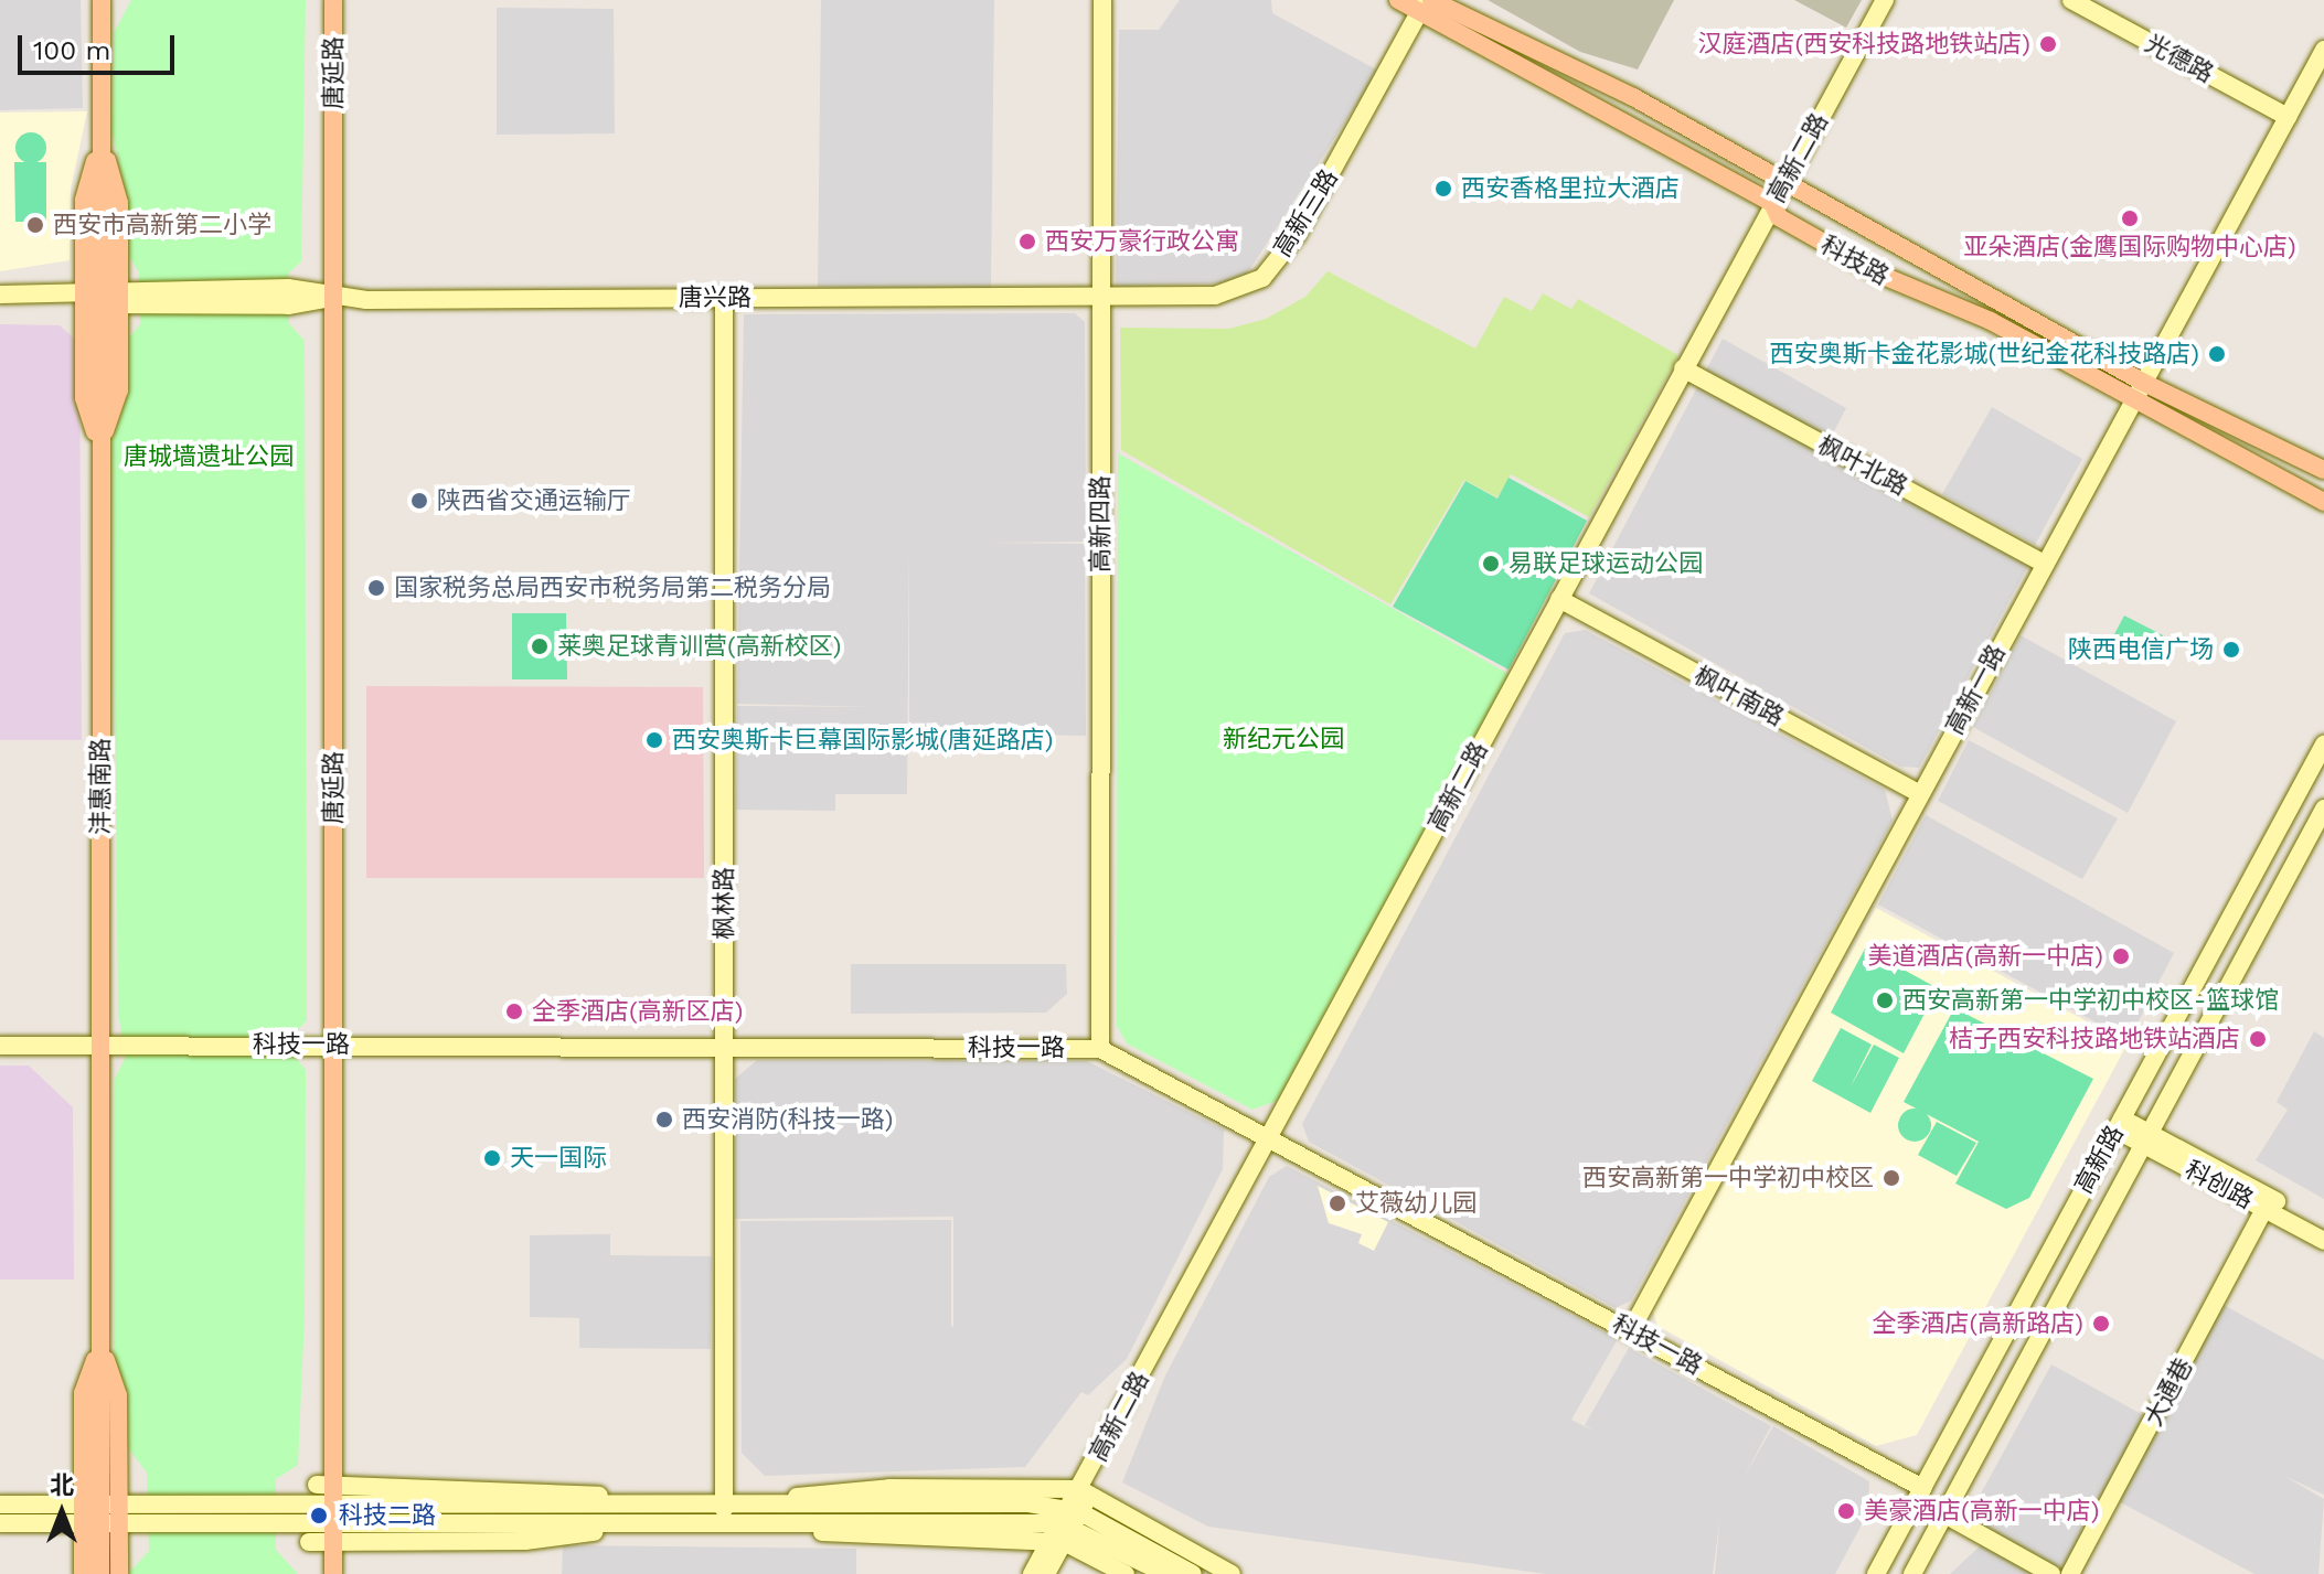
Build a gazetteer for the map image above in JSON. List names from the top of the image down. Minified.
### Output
{"streets":{"main road":["唐延路","科技路","沣惠南路"],"street":["光德路","高新二路","高新三路","唐兴路","枫叶北路","高新四路","高新一路","枫叶南路","枫林路","科技一路","高新路","科创路","大通巷"]},"crossings":[["光德路","高新一路"],["唐延路","唐兴路"],["唐延路","科技一路"],["高新二路","科技路"],["高新二路","枫叶北路"],["高新二路","枫叶南路"],["高新二路","科技一路"],["高新三路","科技路"],["高新三路","唐兴路"],["高新三路","高新四路"],["科技路","高新一路"],["唐兴路","高新四路"],["唐兴路","沣惠南路"],["唐兴路","枫林路"],["枫叶北路","高新一路"],["高新四路","科技一路"],["高新一路","枫叶南路"],["高新一路","科技一路"],["沣惠南路","科技一路"],["枫林路","科技一路"],["科技一路","高新路"],["高新路","科创路"],["科创路","大通巷"]],"parks":["唐城墙遗址公园","新纪元公园"],"places":["汉庭酒店(西安科技路地铁站店)","西安香格里拉大酒店","亚朵酒店(金鹰国际购物中心店)","西安市高新第二小学","西安万豪行政公寓","西安奥斯卡金花影城(世纪金花科技路店)","陕西省交通运输厅","易联足球运动公园","国家税务总局西安市税务局第二税务分局","莱奥足球青训营(高新校区)","陕西电信广场","西安奥斯卡巨幕国际影城(唐延路店)","美道酒店(高新一中店)","西安高新第一中学初中校区-篮球馆","全季酒店(高新区店)","桔子西安科技路地铁站酒店","西安消防(科技一路)","天一国际","西安高新第一中学初中校区","艾薇幼儿园","全季酒店(高新路店)","美豪酒店(高新一中店)","科技二路"],"scale_bar":"100 m","north":"top"}
